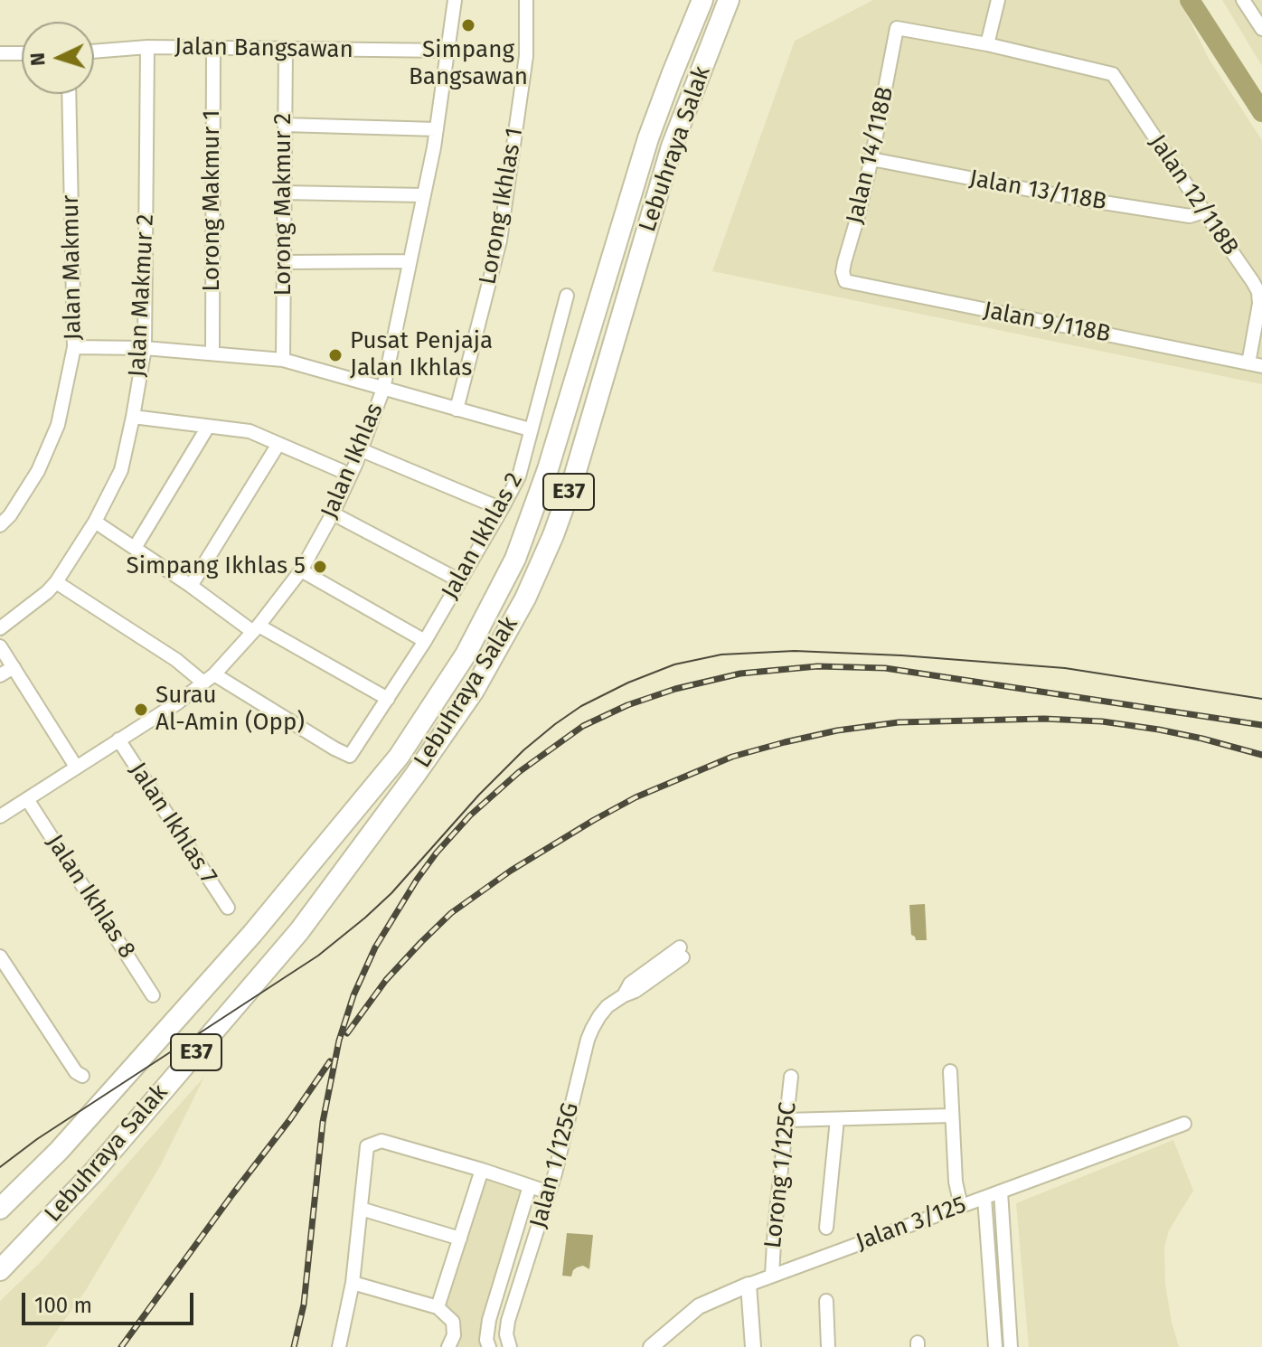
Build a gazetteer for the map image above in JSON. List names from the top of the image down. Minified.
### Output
{"streets":{"highway":["Lebuhraya Salak","E37"],"street":["Jalan Bangsawan","Jalan 14/118B","Jalan 13/118B","Jalan 12/118B","Lorong Makmur 1","Lorong Makmur 2","Lorong Ikhlas 1","Jalan Makmur","Jalan Makmur 2","Jalan 9/118B","Jalan Ikhlas","Jalan Ikhlas 2","Jalan Ikhlas 7","Jalan Ikhlas 8","Jalan 1/125G","Lorong 1/125C","Jalan 3/125"]},"crossings":[["Jalan Bangsawan","Lorong Makmur 1"],["Jalan Bangsawan","Lorong Makmur 2"],["Jalan Bangsawan","Jalan Makmur 2"],["Jalan Bangsawan","Jalan Ikhlas"],["Jalan 14/118B","Jalan 13/118B"],["Jalan 14/118B","Jalan 12/118B"],["Jalan 14/118B","Jalan 9/118B"],["Jalan 13/118B","Jalan 12/118B"],["Jalan 12/118B","Jalan 9/118B"],["Jalan Ikhlas","Jalan Ikhlas 2"],["Jalan Ikhlas","Jalan Ikhlas 7"],["Jalan Ikhlas","Jalan Ikhlas 8"],["Lorong 1/125C","Jalan 3/125"]],"places":["Simpang Bangsawan","Pusat Penjaja Jalan Ikhlas","Simpang Ikhlas 5","Surau Al-Amin (Opp)"],"scale_bar":"100 m","north":"left"}
